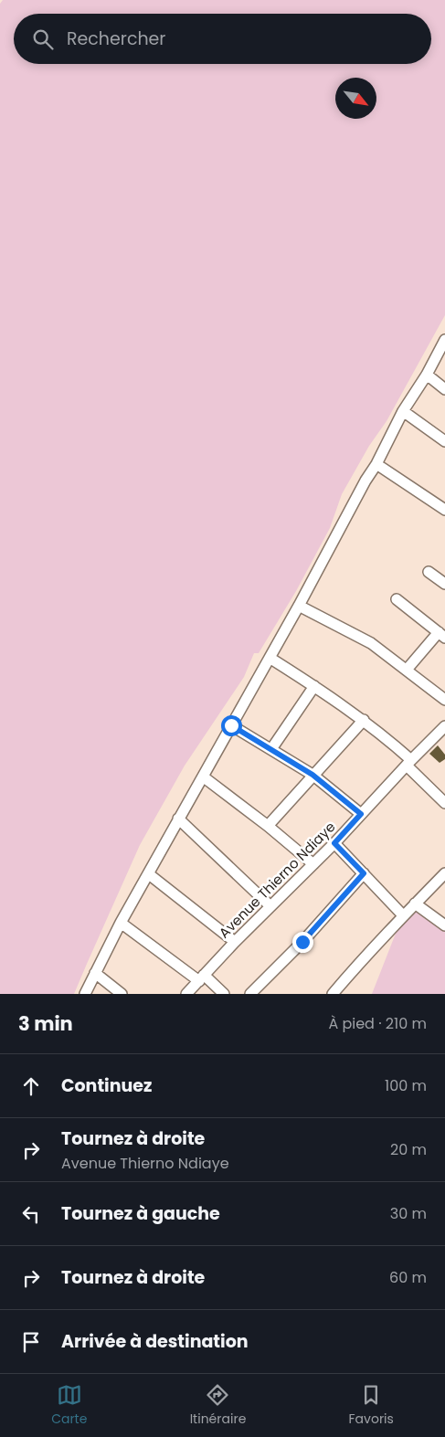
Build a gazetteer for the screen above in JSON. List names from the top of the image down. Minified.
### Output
{"streets":{"street":["Avenue Thierno Ndiaye"]},"north":"bottom right","page":{"search":"Rechercher","heading":["3 min","À pied · 210 m"],"list":[["Continuez","100 m"],["Tournez à droite","Avenue Thierno Ndiaye","20 m"],["Tournez à gauche","30 m"],["Tournez à droite","60 m"],"Arrivée à destination"],"nav":["Carte","Itinéraire","Favoris"]}}
